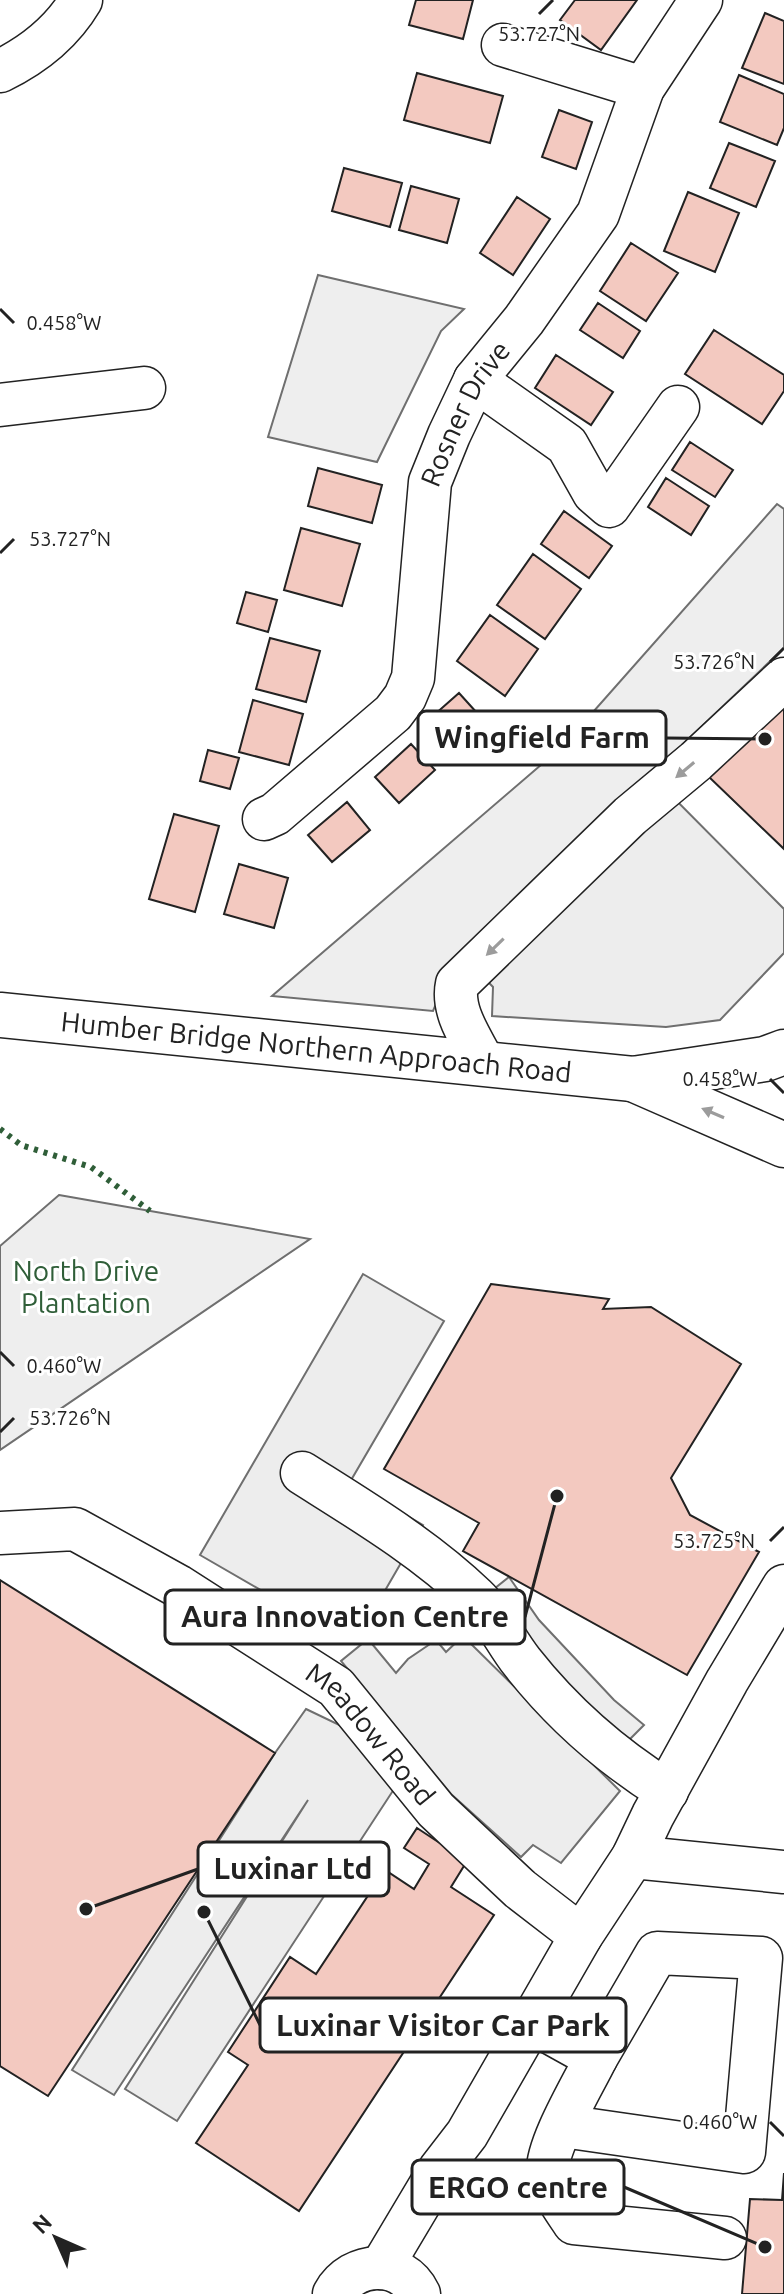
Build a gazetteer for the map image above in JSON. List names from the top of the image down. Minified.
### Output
{"streets":{"highway":["Humber Bridge Northern Approach Road"],"street":["Rosner Drive","Meadow Road"]},"parks":["North Drive Plantation"],"places":["Wingfield Farm","Aura Innovation Centre","Luxinar Ltd","Luxinar Visitor Car Park","ERGO centre"],"north":"top left","coordinates":["53.727°N","0.458°W","53.726°N","0.460°W","53.725°N"]}
